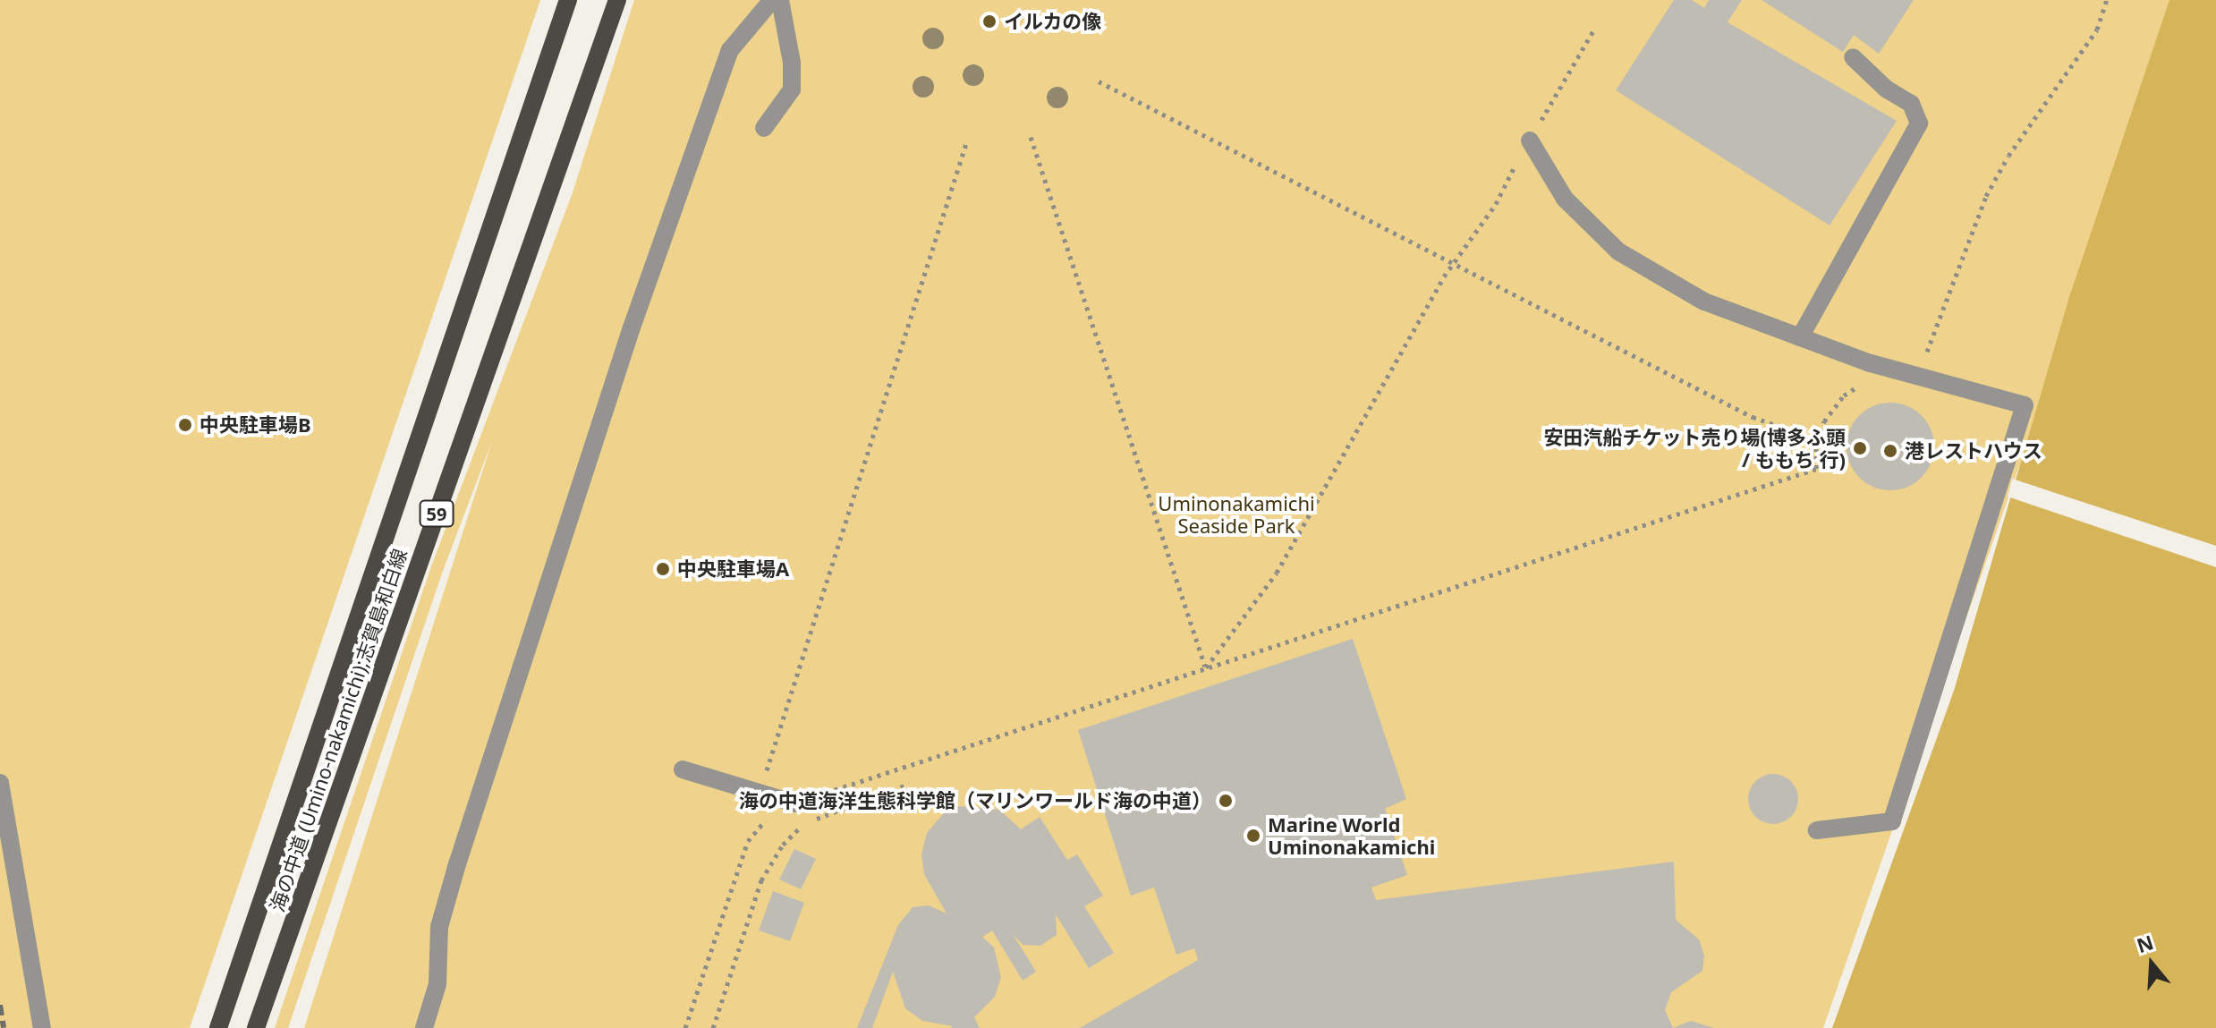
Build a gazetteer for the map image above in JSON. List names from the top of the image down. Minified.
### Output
{"streets":{"main road":["59","海の中道 (Umino-nakamichi);志賀島和白線"]},"parks":["Uminonakamichi Seaside Park"],"places":["イルカの像","中央駐車場B","安田汽船チケット売り場(博多ふ頭 / ももち 行)","港レストハウス","中央駐車場A","海の中道海洋生態科学館（マリンワールド海の中道）","Marine World Uminonakamichi"],"north":"top"}
